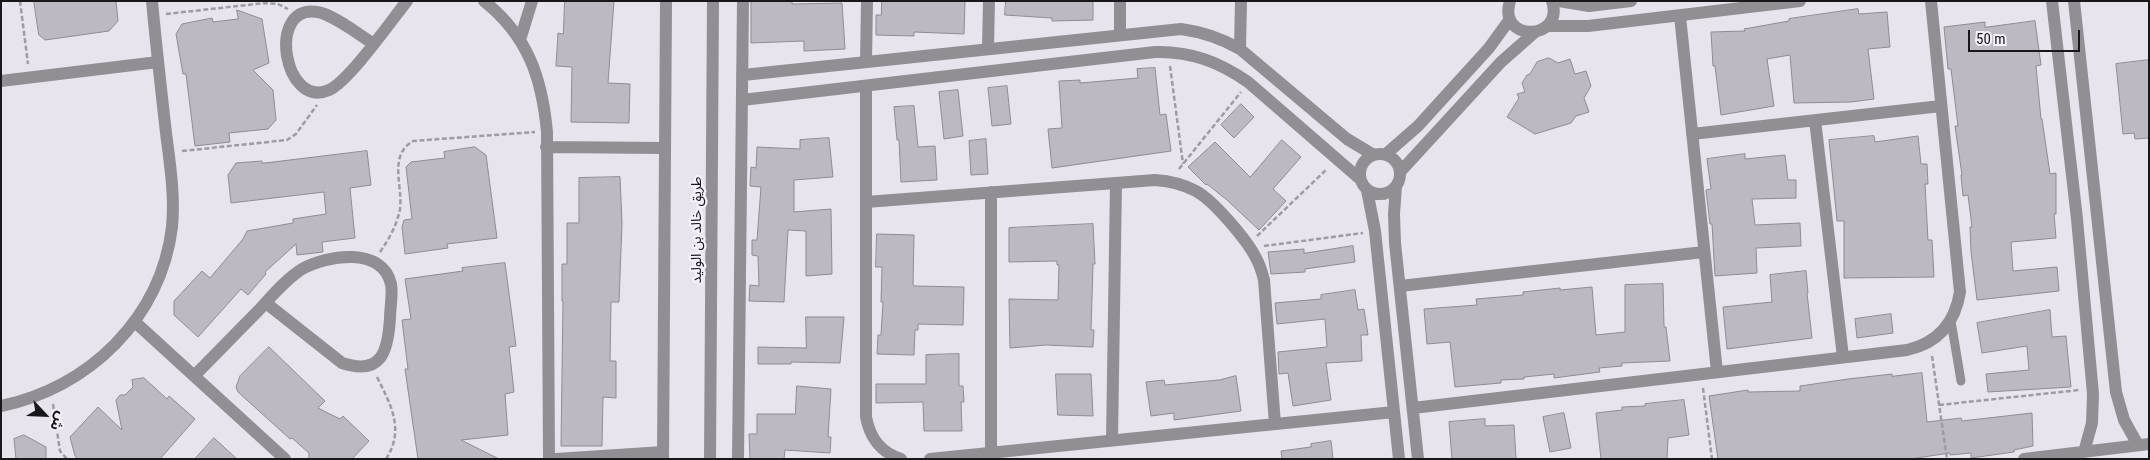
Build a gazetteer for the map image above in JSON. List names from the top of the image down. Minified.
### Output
{"streets":{"street":["طريق خالد بن الوليد"]},"scale_bar":"50 m","north":"bottom right"}
